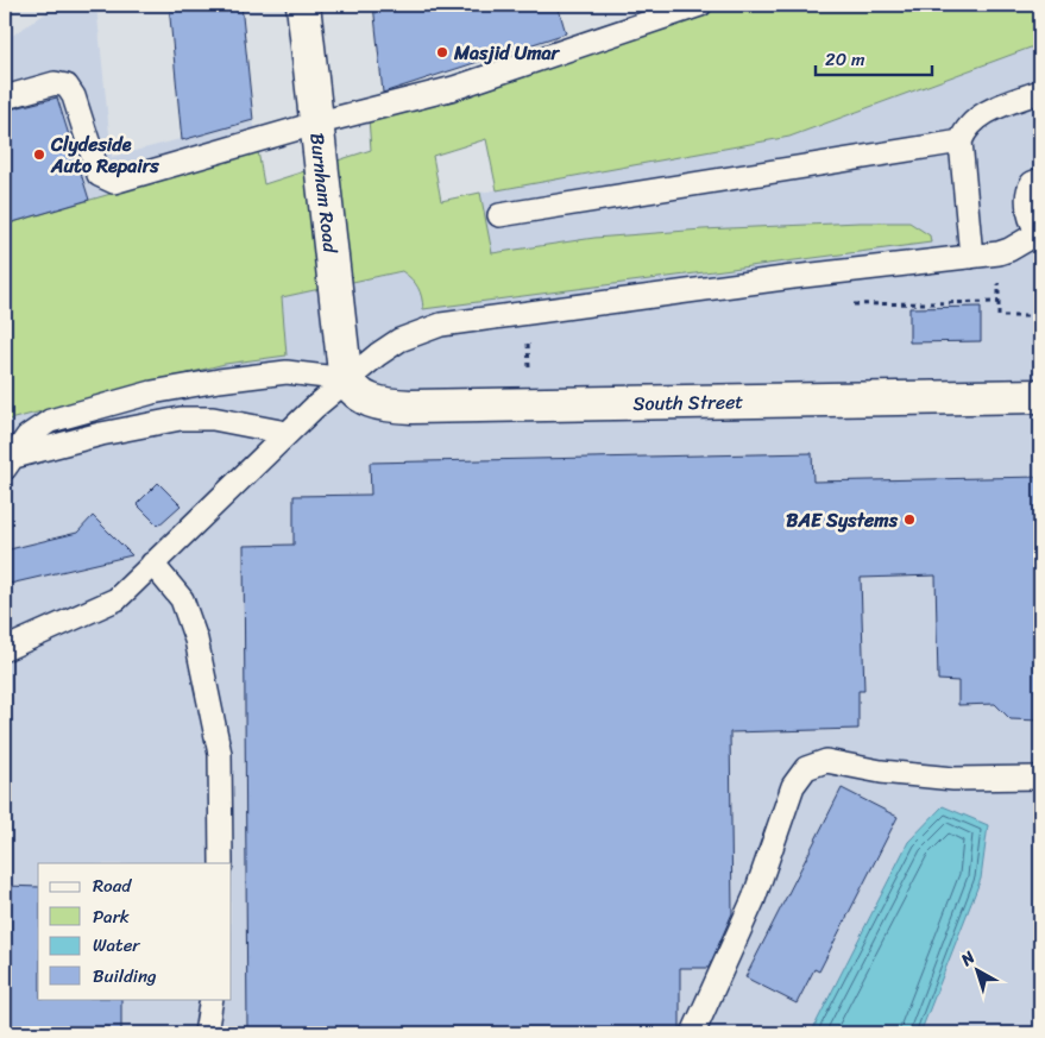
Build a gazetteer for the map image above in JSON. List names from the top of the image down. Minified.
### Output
{"streets":{"street":["Burnham Road","South Street"]},"crossings":[["Burnham Road","South Street"]],"places":["Masjid Umar","Clydeside Auto Repairs","BAE Systems"],"legend":["Road","Park","Water","Building"],"scale_bar":"20 m","north":"top left"}
